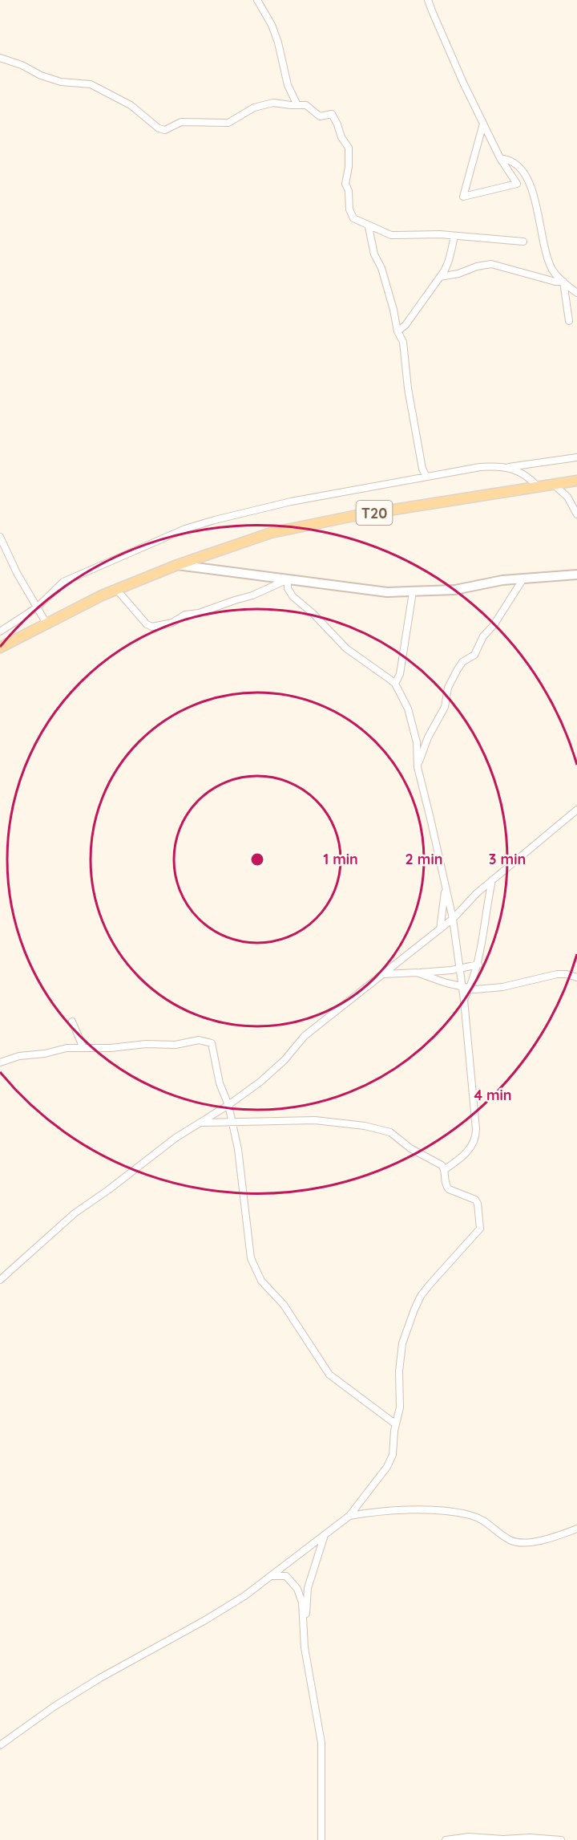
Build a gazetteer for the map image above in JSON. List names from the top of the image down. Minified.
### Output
{"streets":{"main road":["T20"]},"rings":["1 min","2 min","3 min","4 min"]}
